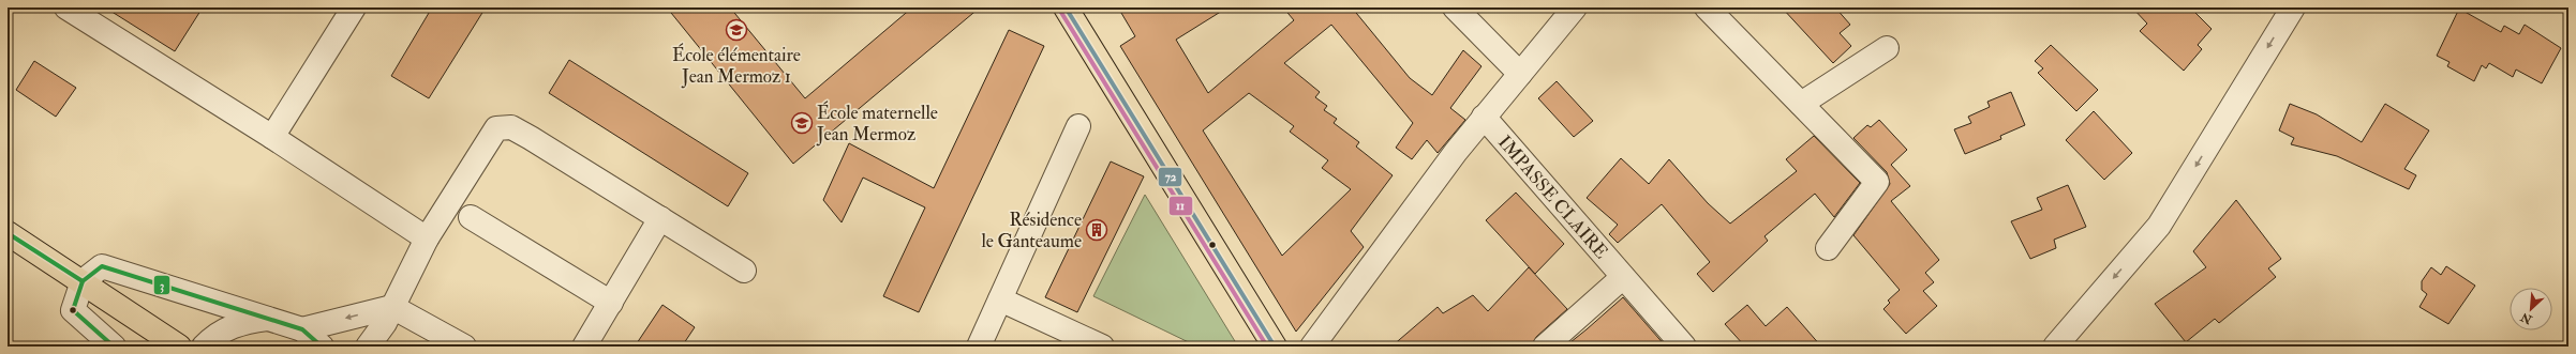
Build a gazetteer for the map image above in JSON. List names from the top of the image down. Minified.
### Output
{"streets":{"street":["IMPASSE CLAIRE"]},"places":{"school or university":["École élémentaire Jean Mermoz 1","École maternelle Jean Mermoz"],"building":["Résidence le Ganteaume"]},"lines":["transit line 72","transit line 11","transit line 3"],"north":"bottom left"}
